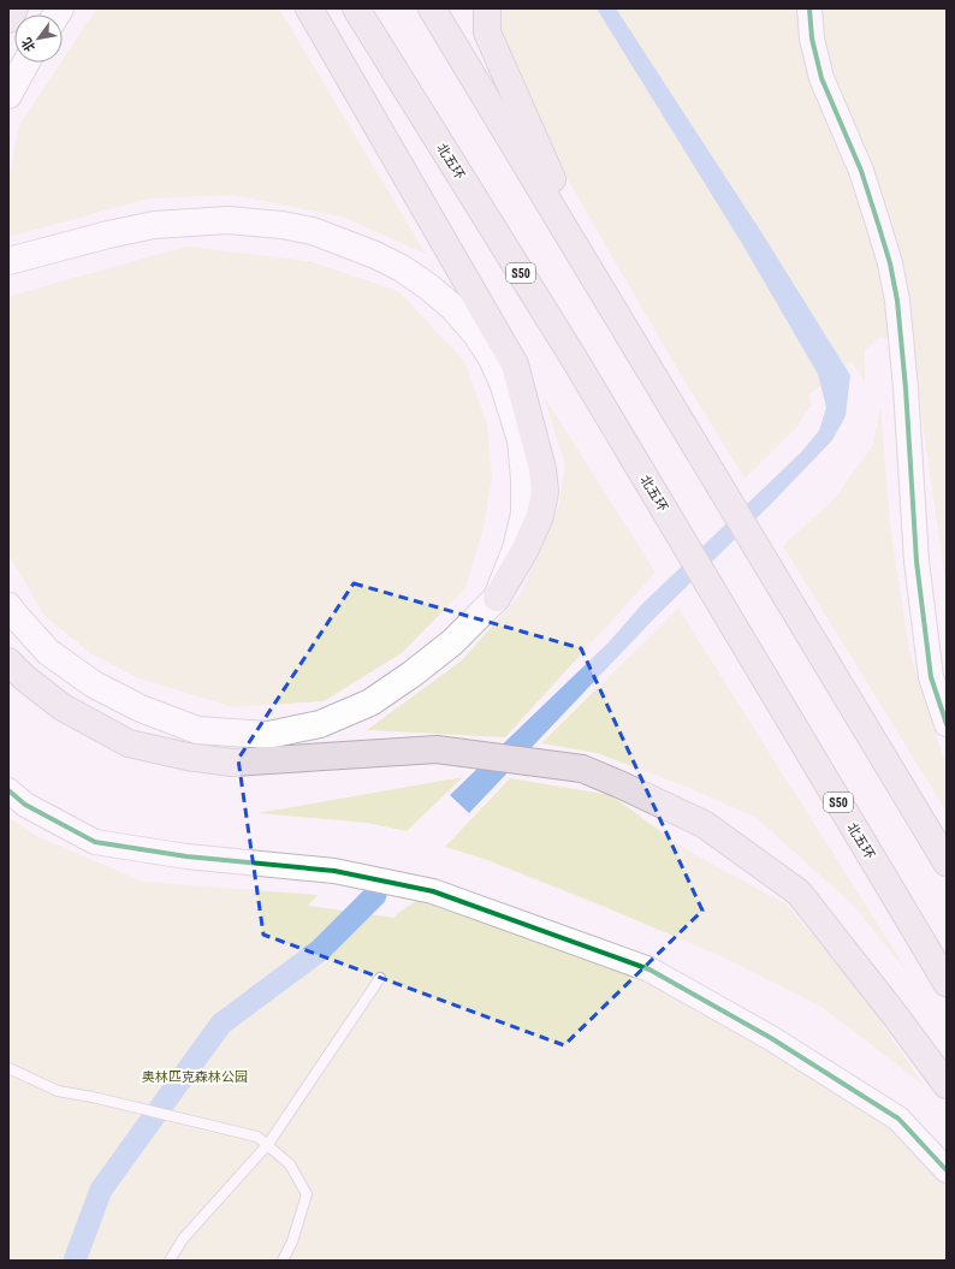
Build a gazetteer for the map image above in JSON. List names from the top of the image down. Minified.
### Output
{"streets":{"highway":["北五环","S50"]},"parks":["奥林匹克森林公园"],"north":"bottom left"}
